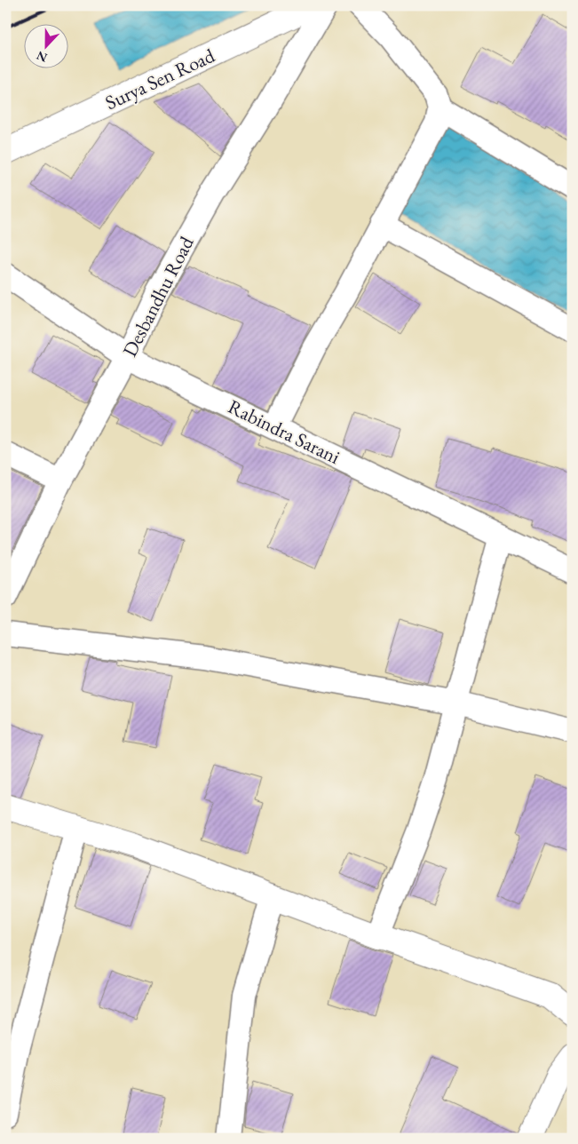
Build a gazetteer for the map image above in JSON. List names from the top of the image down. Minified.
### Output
{"streets":{"street":["Surya Sen Road","Desbandhu Road","Rabindra Sarani"]},"crossings":[["Desbandhu Road","Rabindra Sarani"]],"north":"bottom"}
